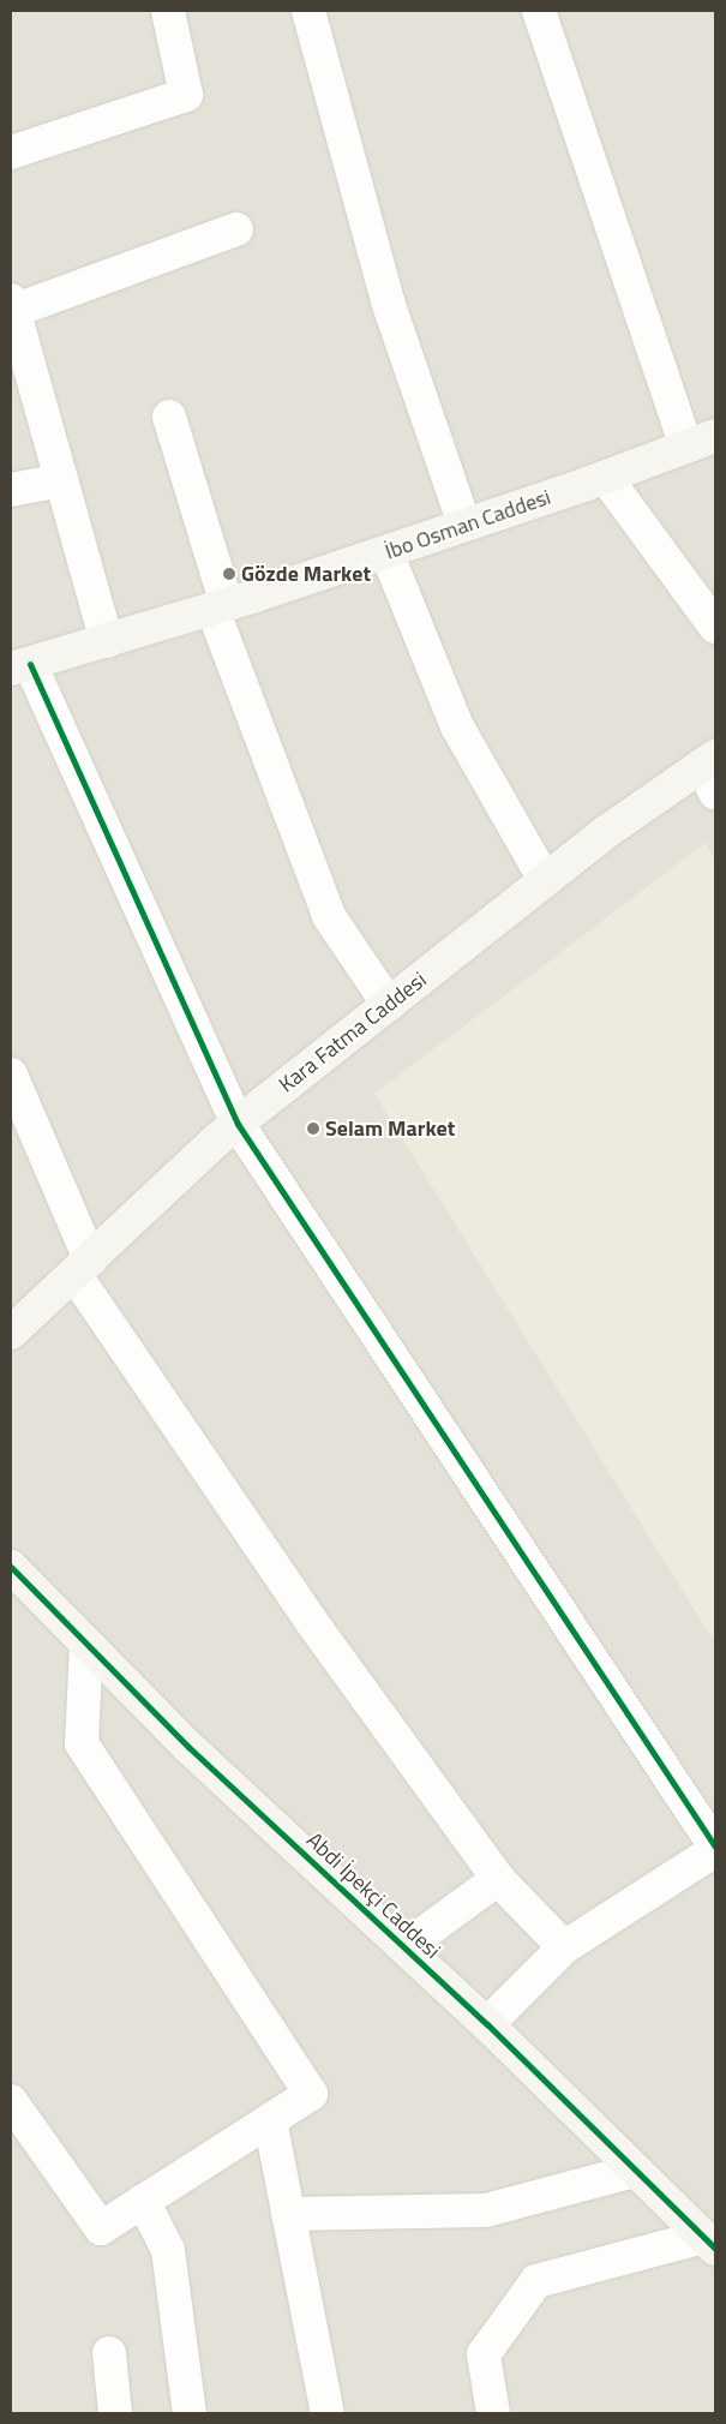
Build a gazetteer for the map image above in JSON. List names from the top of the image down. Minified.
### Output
{"streets":{"street":["İbo Osman Caddesi","Kara Fatma Caddesi","Abdi İpekçi Caddesi"]},"places":["Gözde Market","Selam Market"]}
